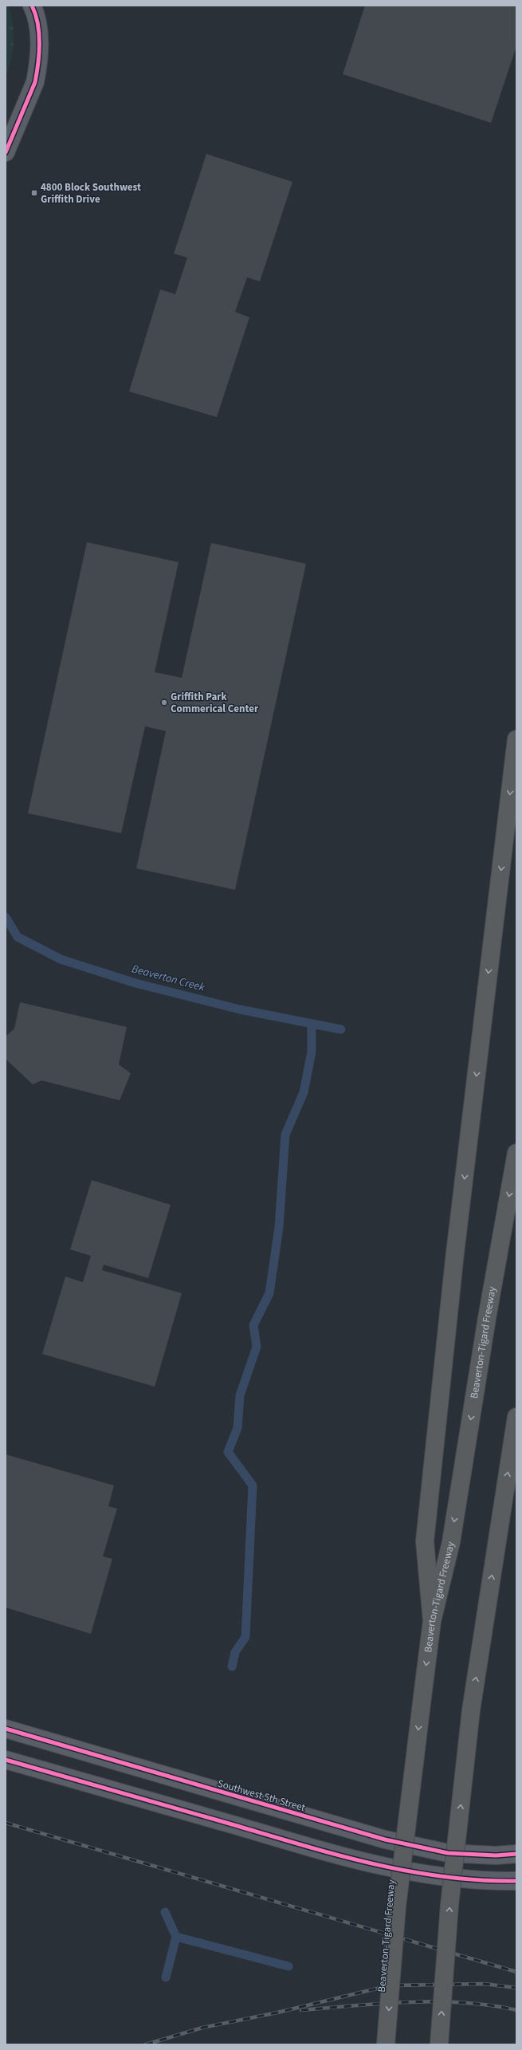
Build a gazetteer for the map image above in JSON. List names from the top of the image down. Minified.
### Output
{"streets":{"highway":["Beaverton-Tigard Freeway"],"street":["Southwest 5th Street"]},"water":["Beaverton Creek"],"places":{"transit":["4800 Block Southwest Griffith Drive"],"other":["Griffith Park Commerical Center"]}}
